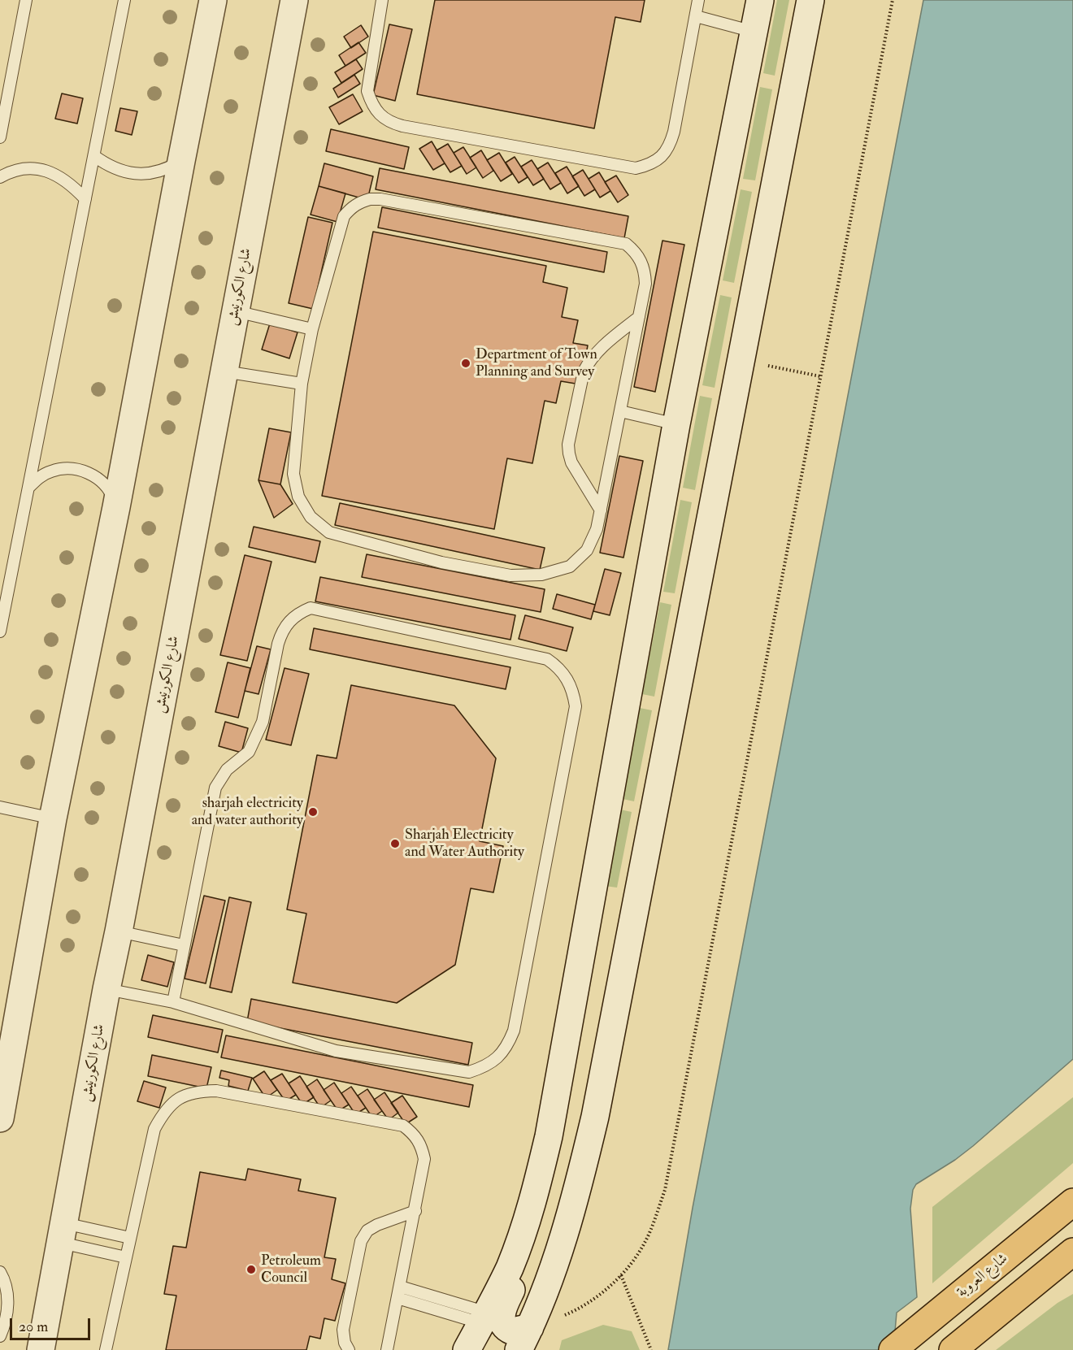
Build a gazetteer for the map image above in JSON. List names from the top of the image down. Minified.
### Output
{"streets":{"main road":["شارع الكورنيش","شارع العروبة"]},"places":["Department of Town Planning and Survey","sharjah electricity and water authority","Sharjah Electricity and Water Authority","Petroleum Council"],"scale_bar":"20 m"}
